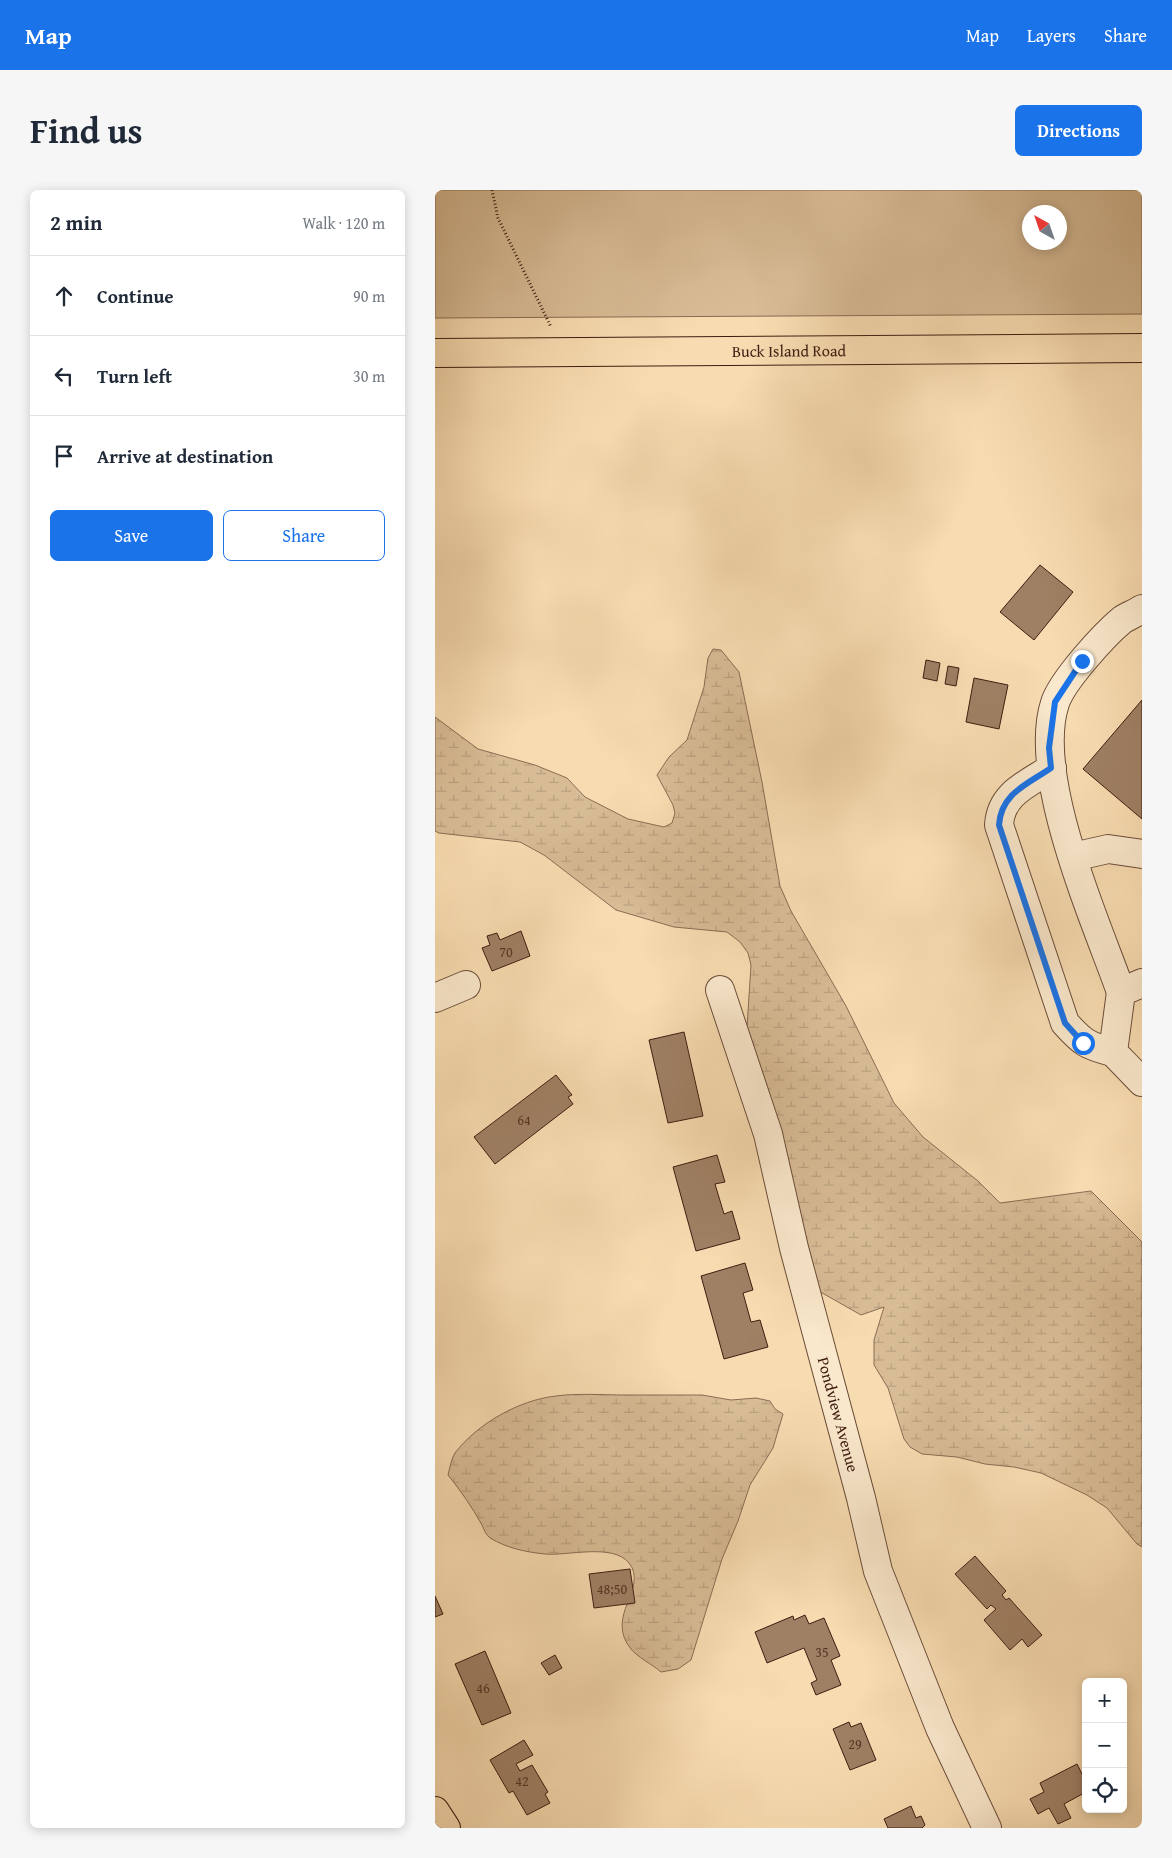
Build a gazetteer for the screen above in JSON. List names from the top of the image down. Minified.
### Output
{"streets":{"main road":["Buck Island Road"],"street":["Pondview Avenue"]},"house_numbers":["70","64","48;50","35","46","29","42"],"north":"top left","page":{"header":"Map","nav":["Map","Layers","Share"],"title":"Find us","buttons":["Directions",["Save","Share"]],"heading":["2 min","Walk · 120 m"],"list":[["Continue","90 m"],["Turn left","30 m"],"Arrive at destination"],"map_buttons":["+","−"]}}
